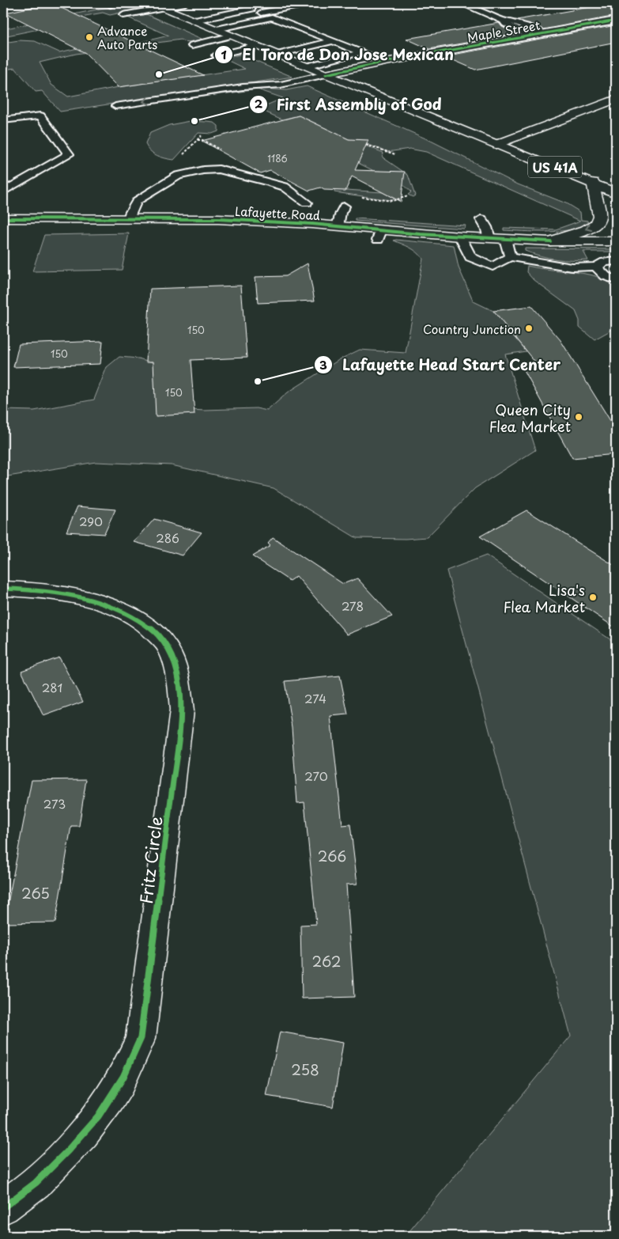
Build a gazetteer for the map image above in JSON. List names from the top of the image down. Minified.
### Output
{"streets":{"main road":["Maple Street","US 41A","Lafayette Road","Fritz Circle"]},"crossings":[["Maple Street","US 41A"]],"places":["Advance Auto Parts","El Toro de Don Jose Mexican","First Assembly of God","Country Junction","Lafayette Head Start Center","Queen City Flea Market","Lisa's Flea Market"],"house_numbers":["1186","150","150","150","290","286","278","281","274","270","273","266","265","262","258"]}
